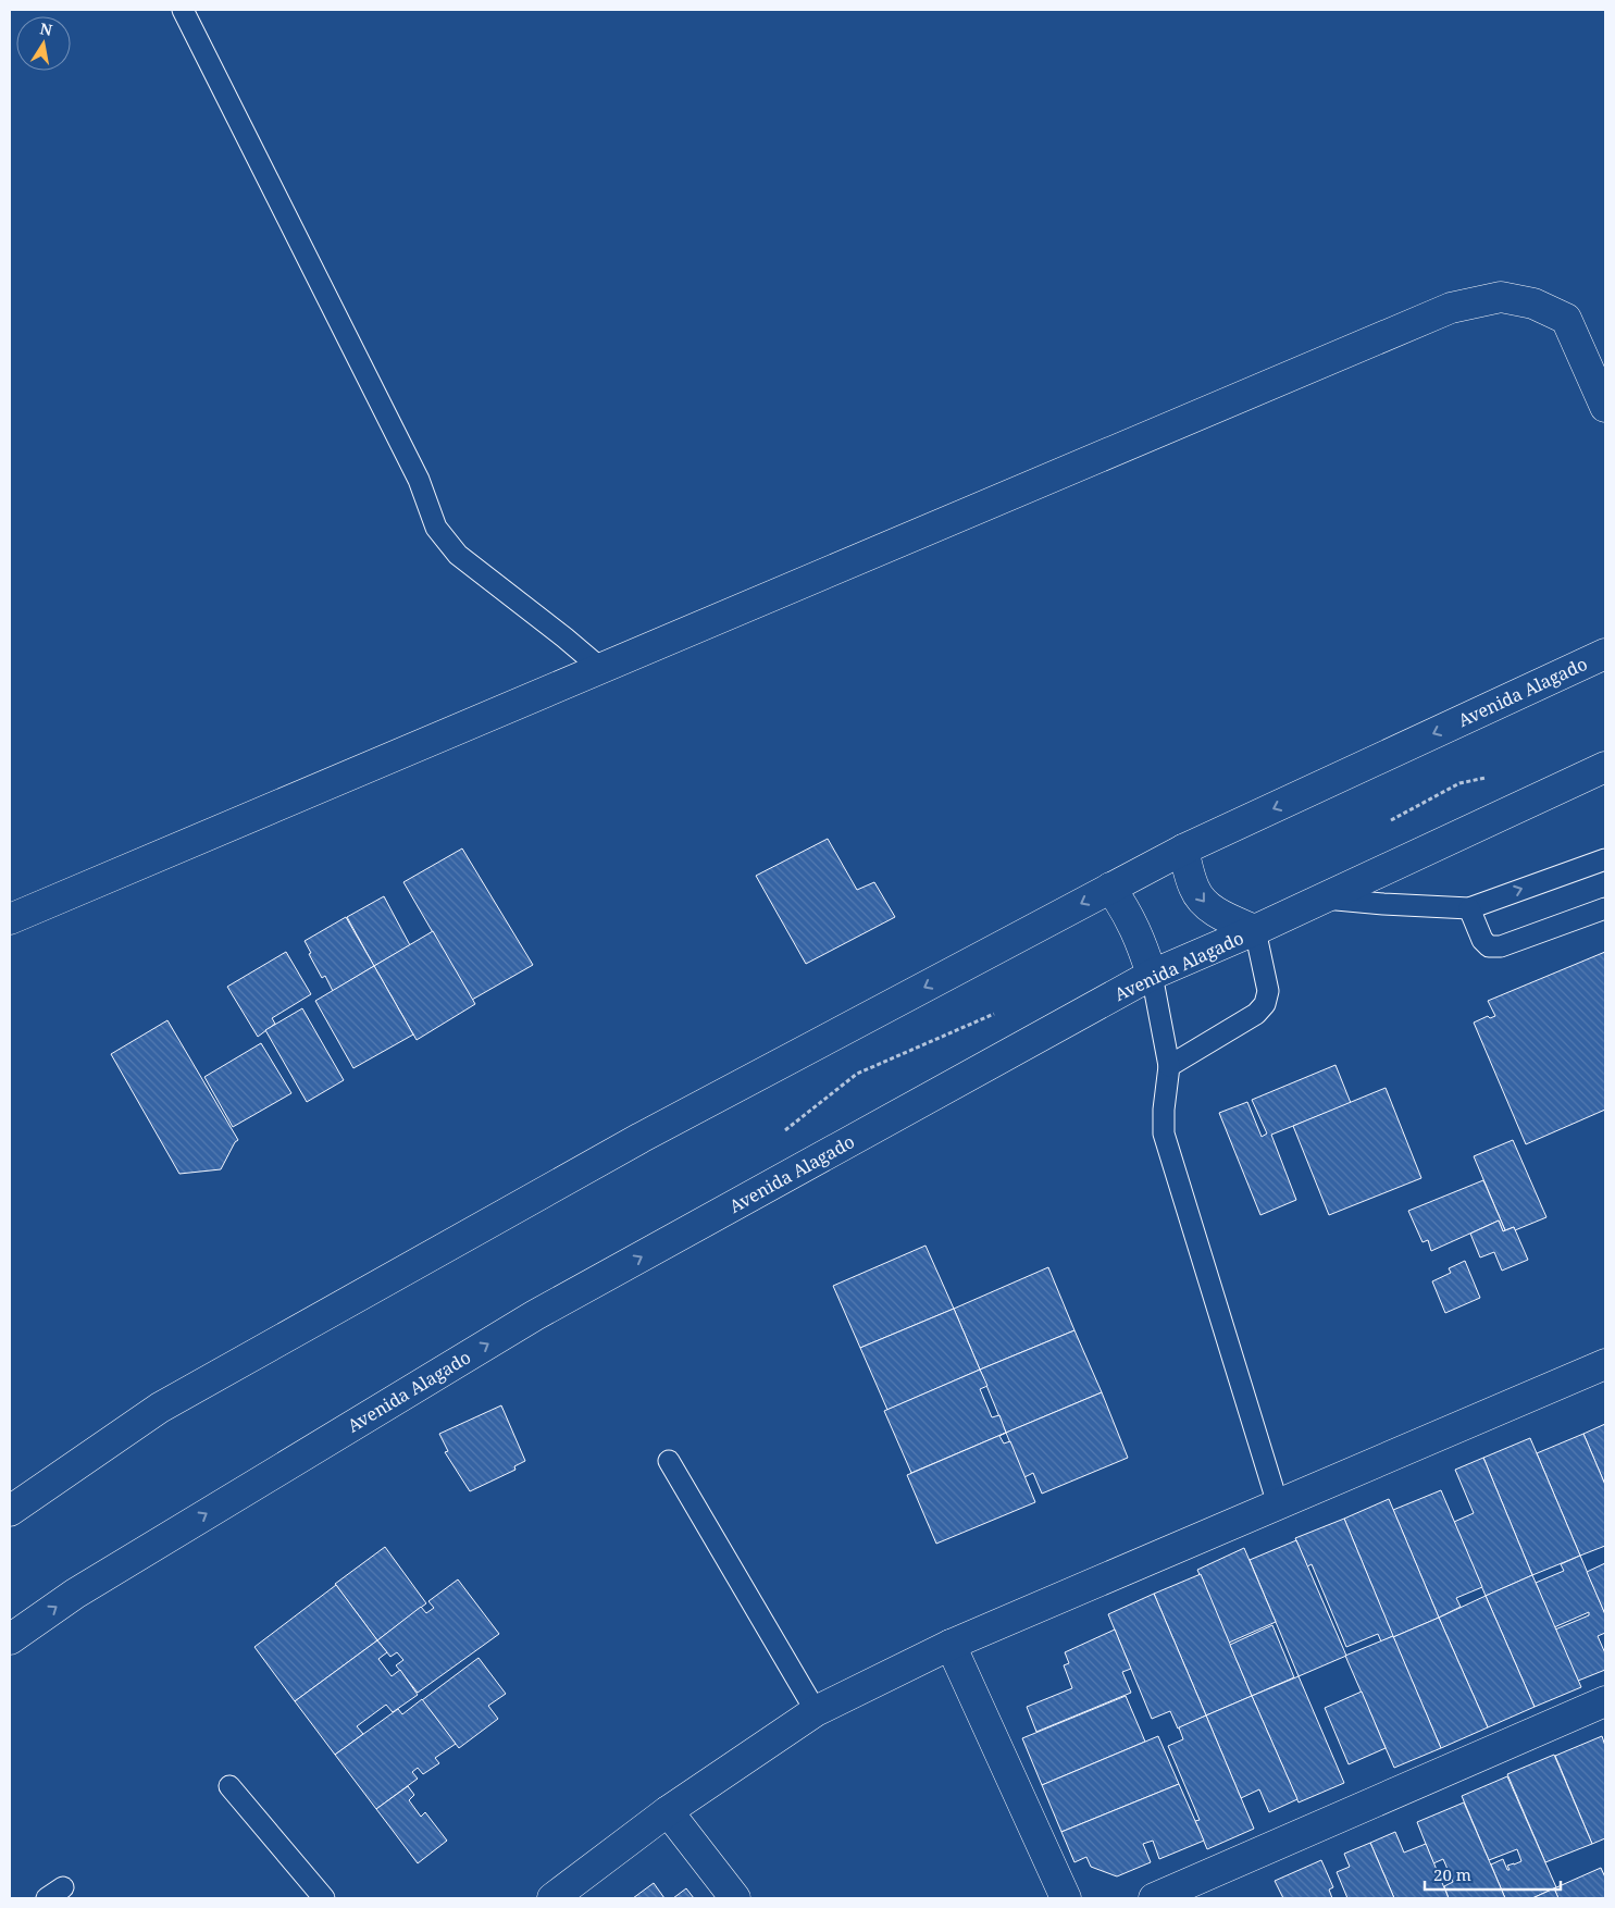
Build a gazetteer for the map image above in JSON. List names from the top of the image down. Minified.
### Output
{"streets":{"main road":["Avenida Alagado"]},"scale_bar":"20 m","north":"top"}
